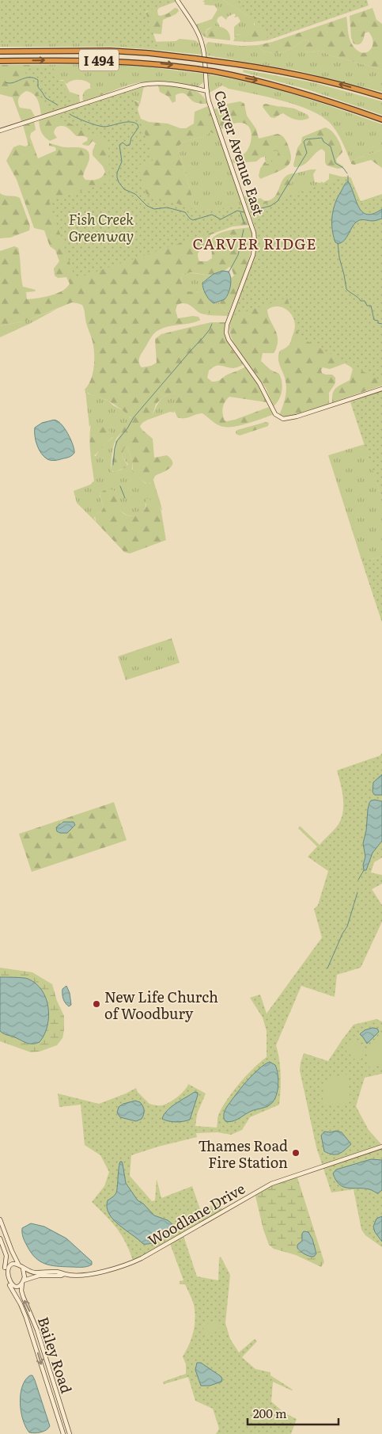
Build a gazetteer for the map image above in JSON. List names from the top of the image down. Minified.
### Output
{"streets":{"highway":["I 494"],"street":["Carver Avenue East","Woodlane Drive","Bailey Road"]},"crossings":[["Woodlane Drive","Bailey Road"]],"districts":["CARVER RIDGE"],"parks":["Fish Creek Greenway"],"places":["New Life Church of Woodbury","Thames Road Fire Station"],"scale_bar":"200 m"}
